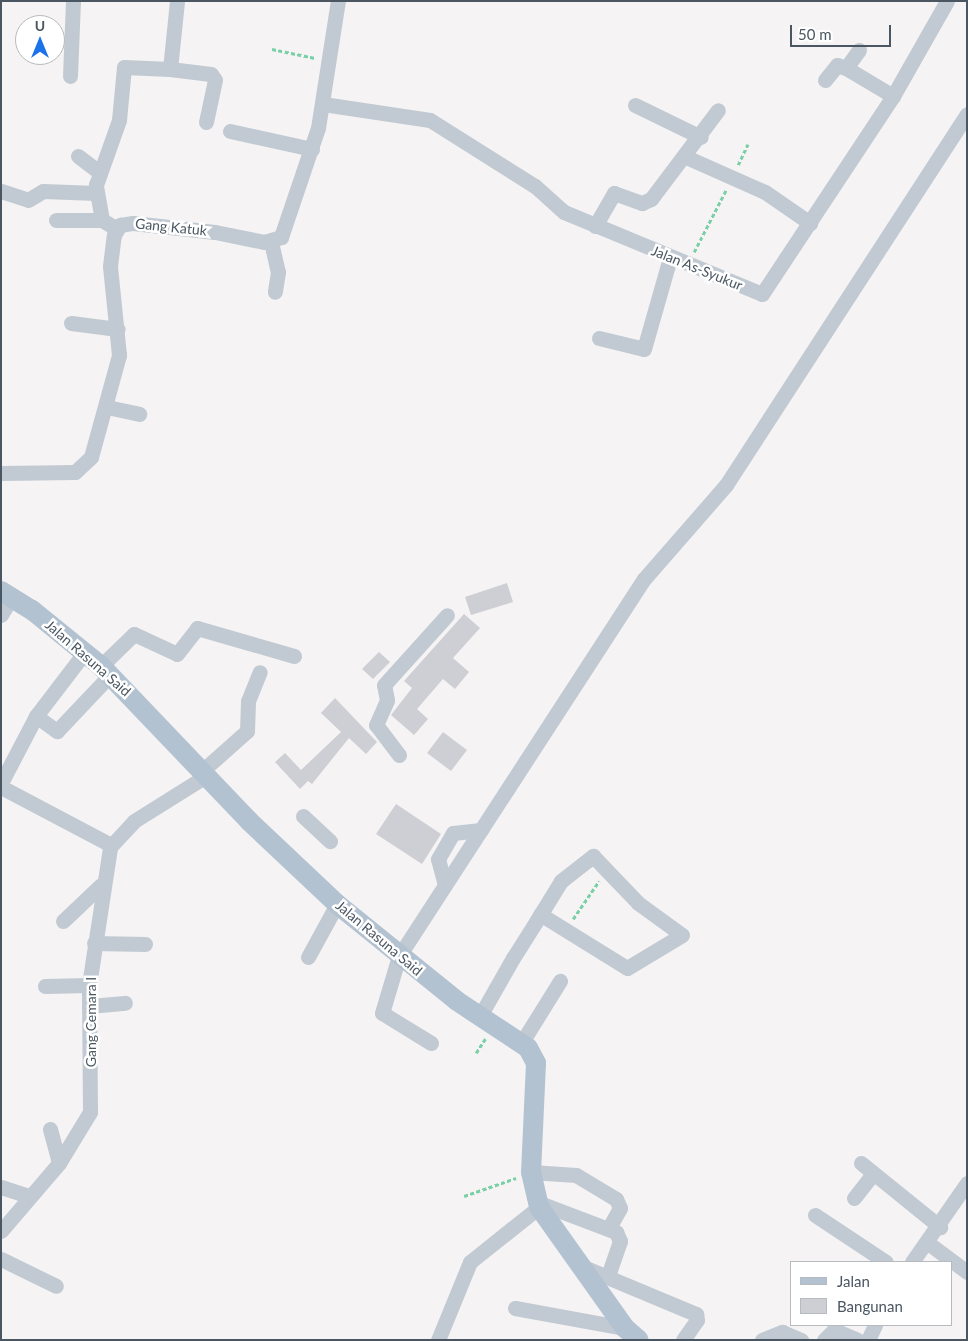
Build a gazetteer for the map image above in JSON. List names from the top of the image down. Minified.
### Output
{"streets":{"main road":["Jalan Rasuna Said"],"street":["Gang Katuk","Jalan As-Syukur","Gang Cemara I"]},"crossings":[["Jalan Rasuna Said","Gang Cemara I"]],"legend":["Jalan","Bangunan"],"scale_bar":"50 m","north":"top"}
